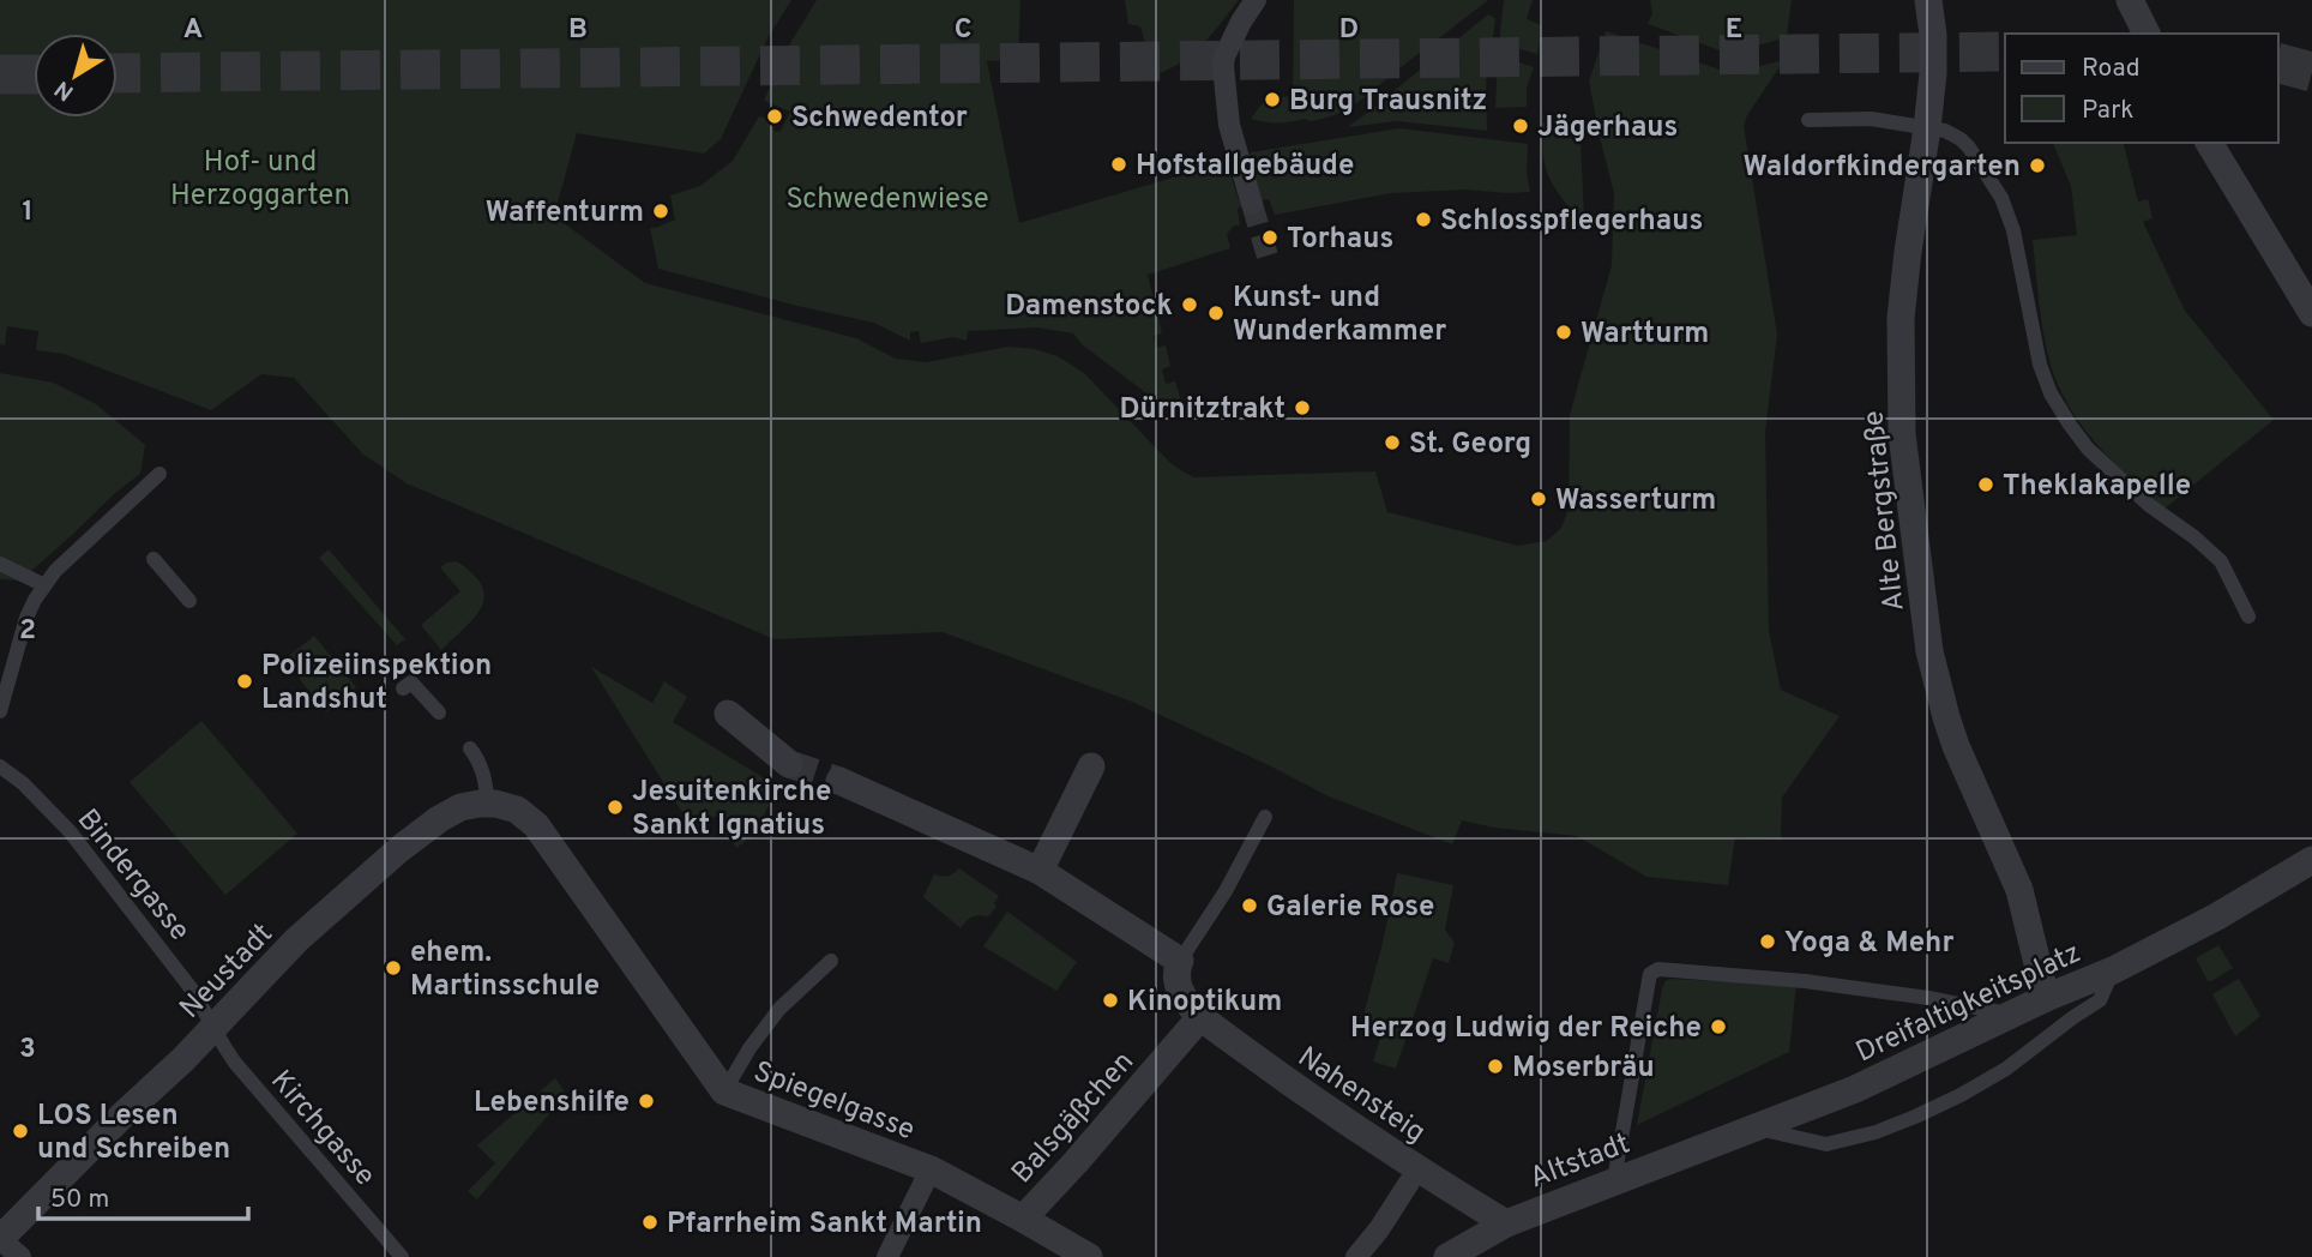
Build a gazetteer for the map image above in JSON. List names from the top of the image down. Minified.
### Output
{"streets":{"street":["Alte Bergstraße","Neustadt","Dreifaltigkeitsplatz","Nahensteig","Spiegelgasse","Balsgäßchen","Altstadt"],"lane":["Bindergasse","Kirchgasse"]},"crossings":[["Alte Bergstraße","Dreifaltigkeitsplatz"],["Bindergasse","Neustadt"],["Bindergasse","Kirchgasse"],["Neustadt","Spiegelgasse"],["Neustadt","Kirchgasse"],["Dreifaltigkeitsplatz","Altstadt"],["Nahensteig","Balsgäßchen"],["Nahensteig","Altstadt"],["Spiegelgasse","Balsgäßchen"]],"parks":["Hof- und Herzoggarten","Schwedenwiese"],"places":["Burg Trausnitz","Schwedentor","Jägerhaus","Hofstallgebäude","Waldorfkindergarten","Waffenturm","Schlosspflegerhaus","Torhaus","Damenstock","Kunst- und Wunderkammer","Wartturm","Dürnitztrakt","St. Georg","Theklakapelle","Wasserturm","Polizeiinspektion Landshut","Jesuitenkirche Sankt Ignatius","Galerie Rose","Yoga & Mehr","ehem. Martinsschule","Kinoptikum","Herzog Ludwig der Reiche","Moserbräu","Lebenshilfe","LOS Lesen und Schreiben","Pfarrheim Sankt Martin"],"legend":["Road","Park"],"scale_bar":"50 m","north":"bottom left","grid":{"columns":["A","B","C","D","E"],"rows":["1","2","3"]}}
